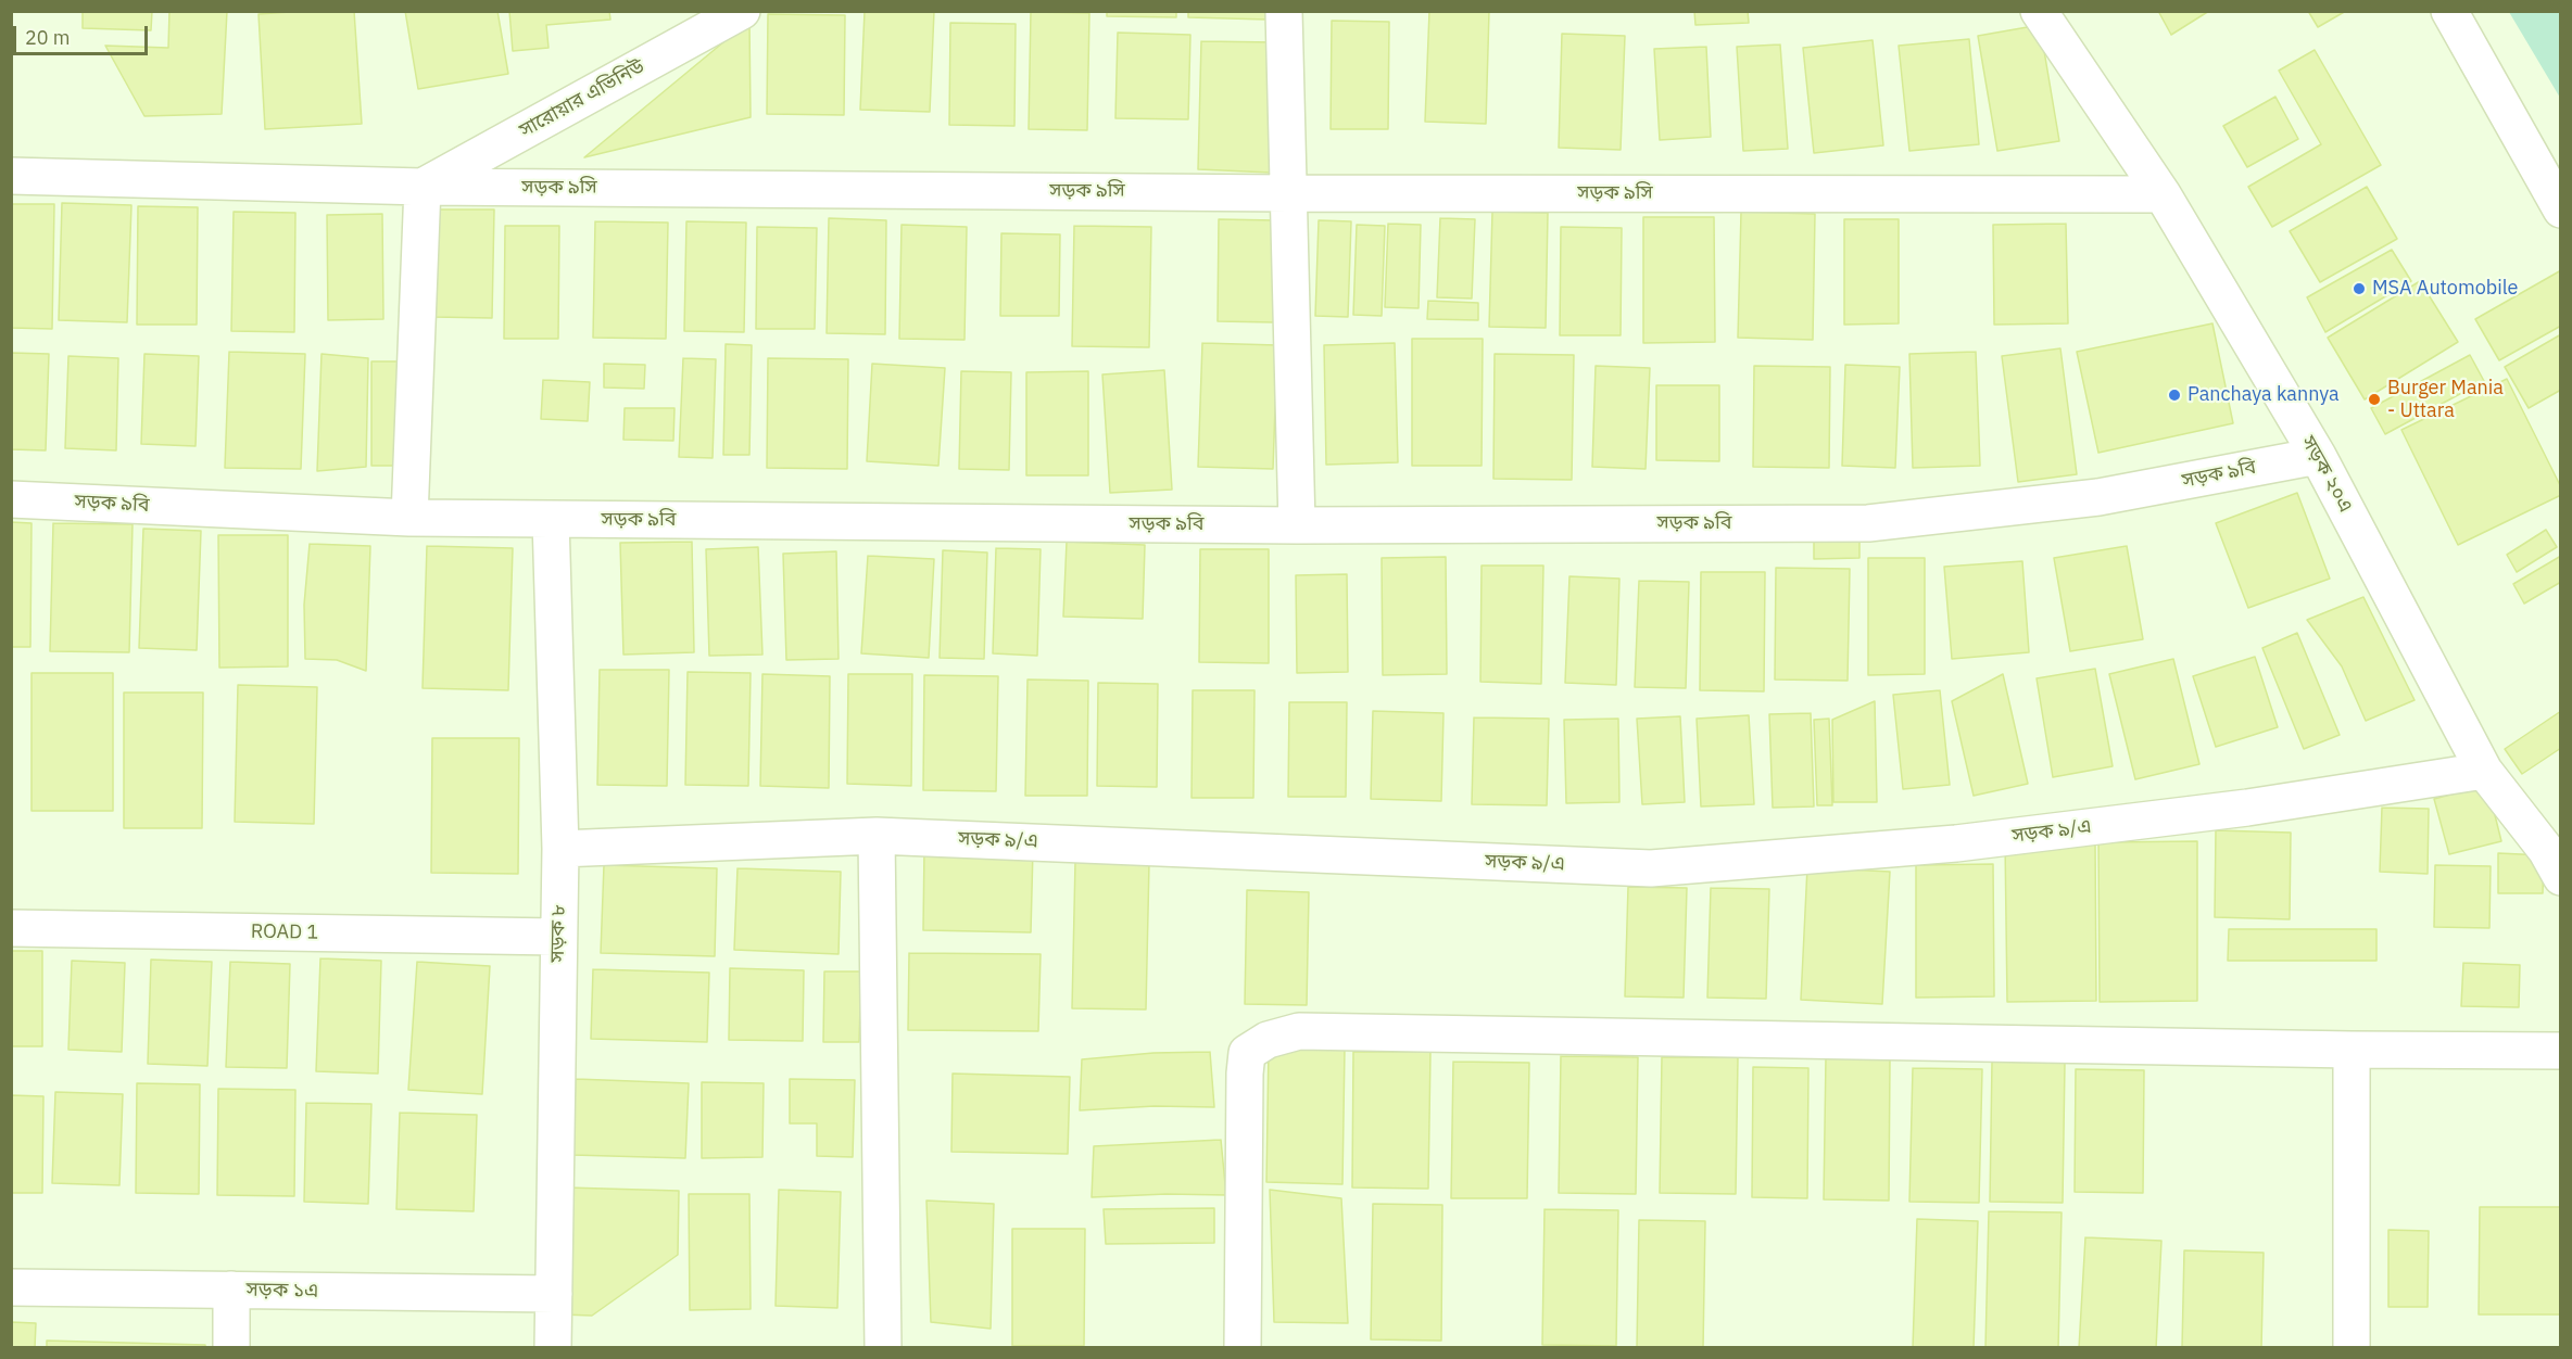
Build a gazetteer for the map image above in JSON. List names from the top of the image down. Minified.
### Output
{"streets":{"street":["সারোয়ার এভিনিউ","সড়ক ৯সি","সড়ক ৯বি","সড়ক ২০এ","সড়ক ৯/এ","ROAD 1","সড়ক ৮","সড়ক ১এ"]},"crossings":[["সারোয়ার এভিনিউ","সড়ক ৯সি"],["সড়ক ৯সি","সড়ক ২০এ"],["সড়ক ৯বি","সড়ক ২০এ"],["সড়ক ৯বি","সড়ক ৮"],["সড়ক ২০এ","সড়ক ৯/এ"],["সড়ক ৯/এ","সড়ক ৮"],["ROAD 1","সড়ক ৮"],["সড়ক ৮","সড়ক ১এ"]],"places":["MSA Automobile","Panchaya kannya","Burger Mania - Uttara"],"scale_bar":"20 m"}
